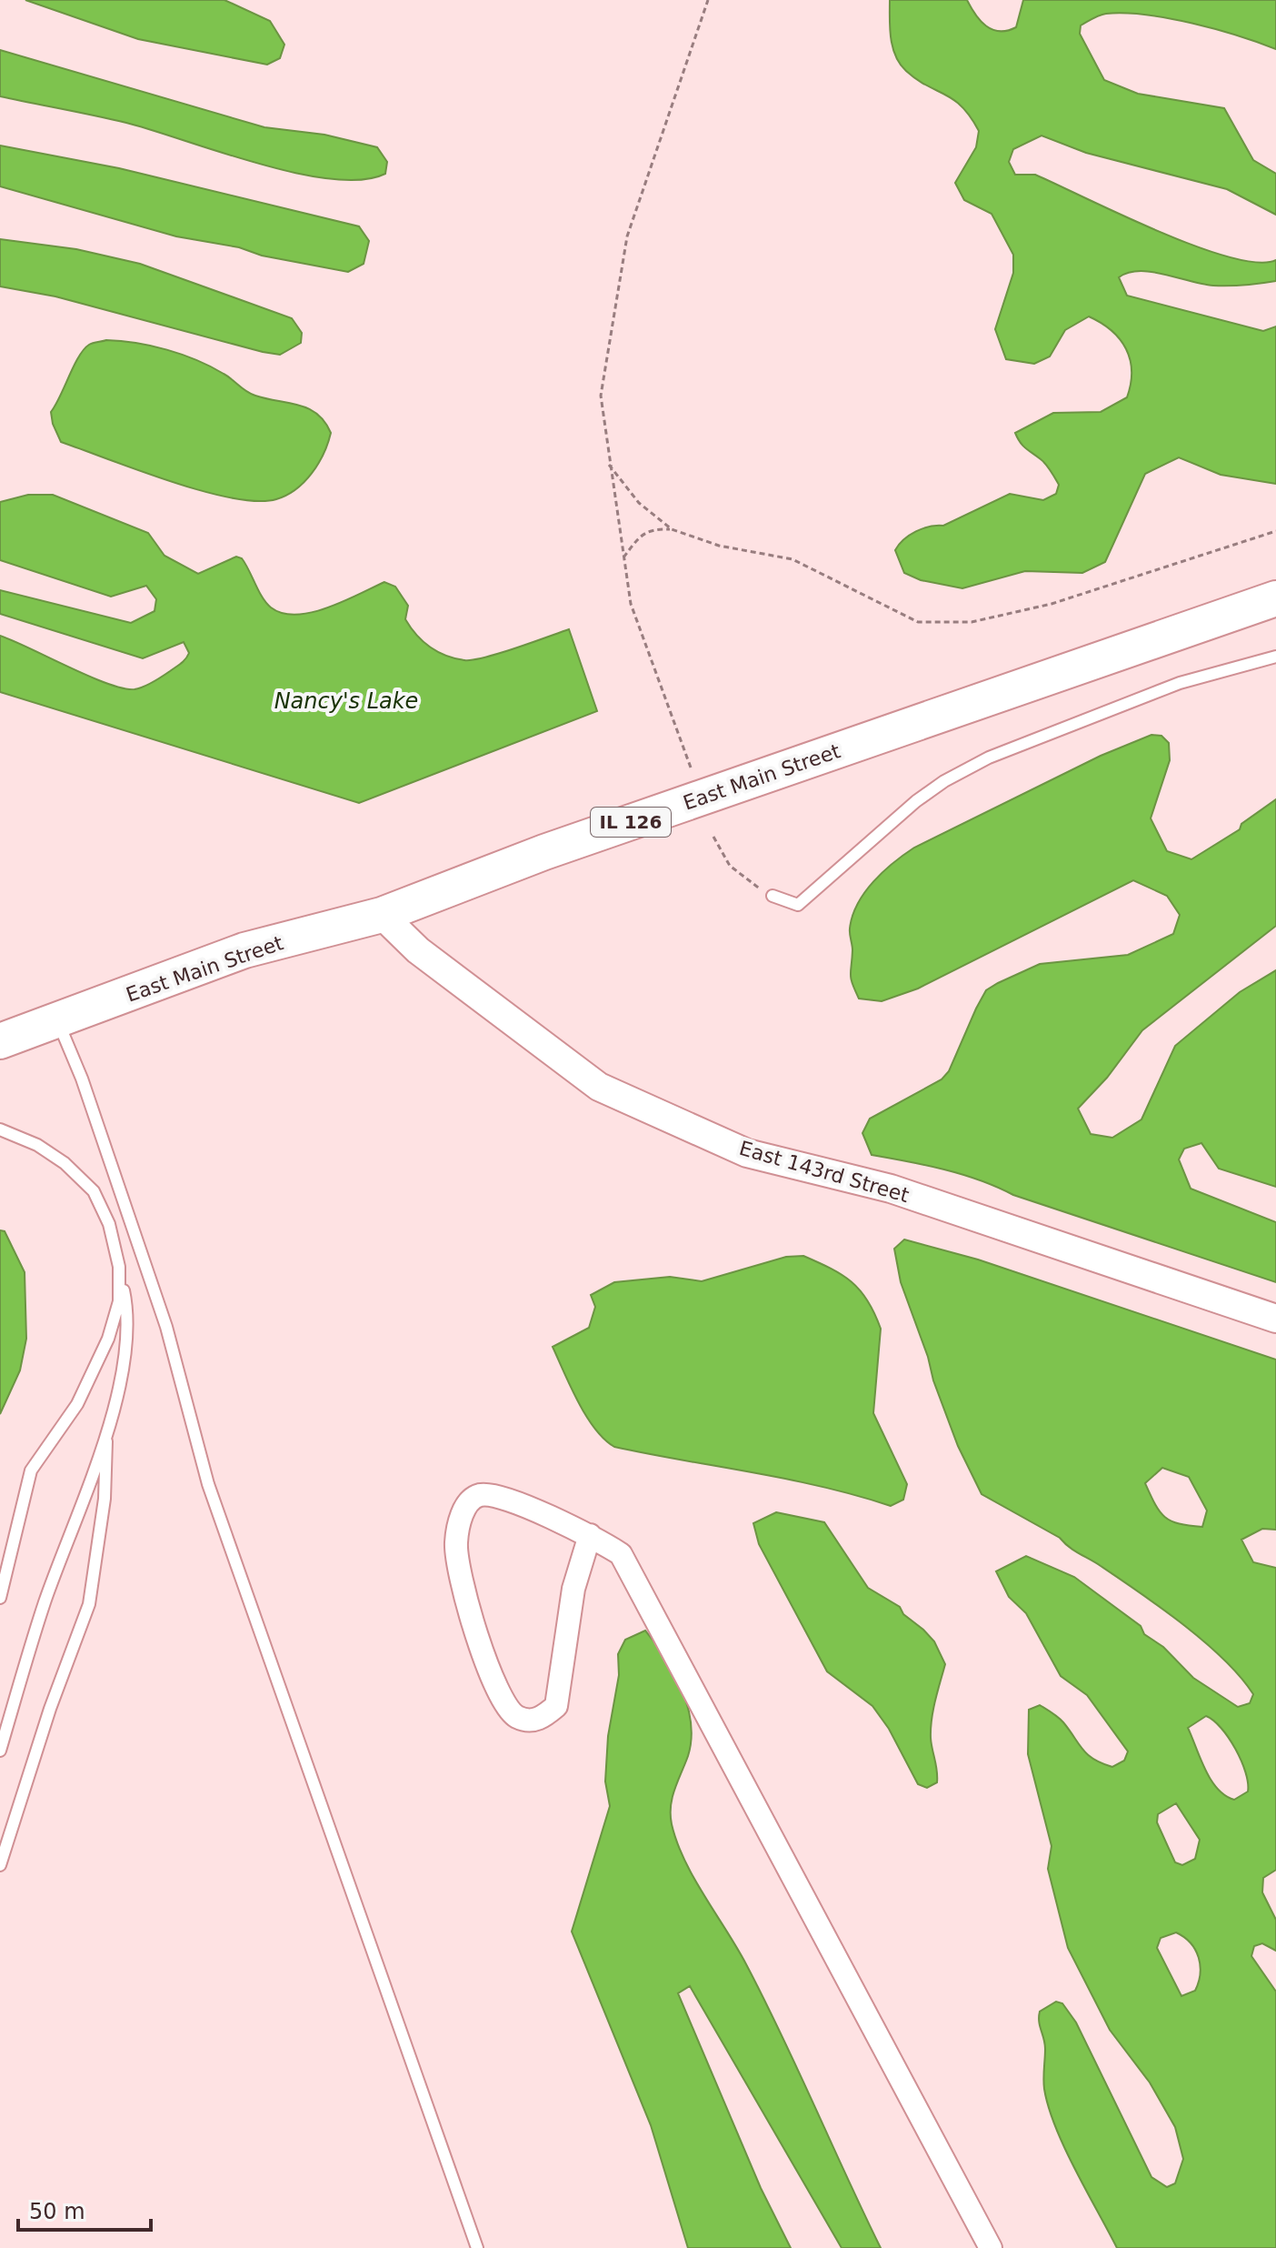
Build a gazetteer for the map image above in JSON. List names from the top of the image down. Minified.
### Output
{"streets":{"main road":["East Main Street","IL 126"],"street":["East 143rd Street"]},"crossings":[["East Main Street","East 143rd Street"]],"water":["Nancy's Lake"],"scale_bar":"50 m"}
